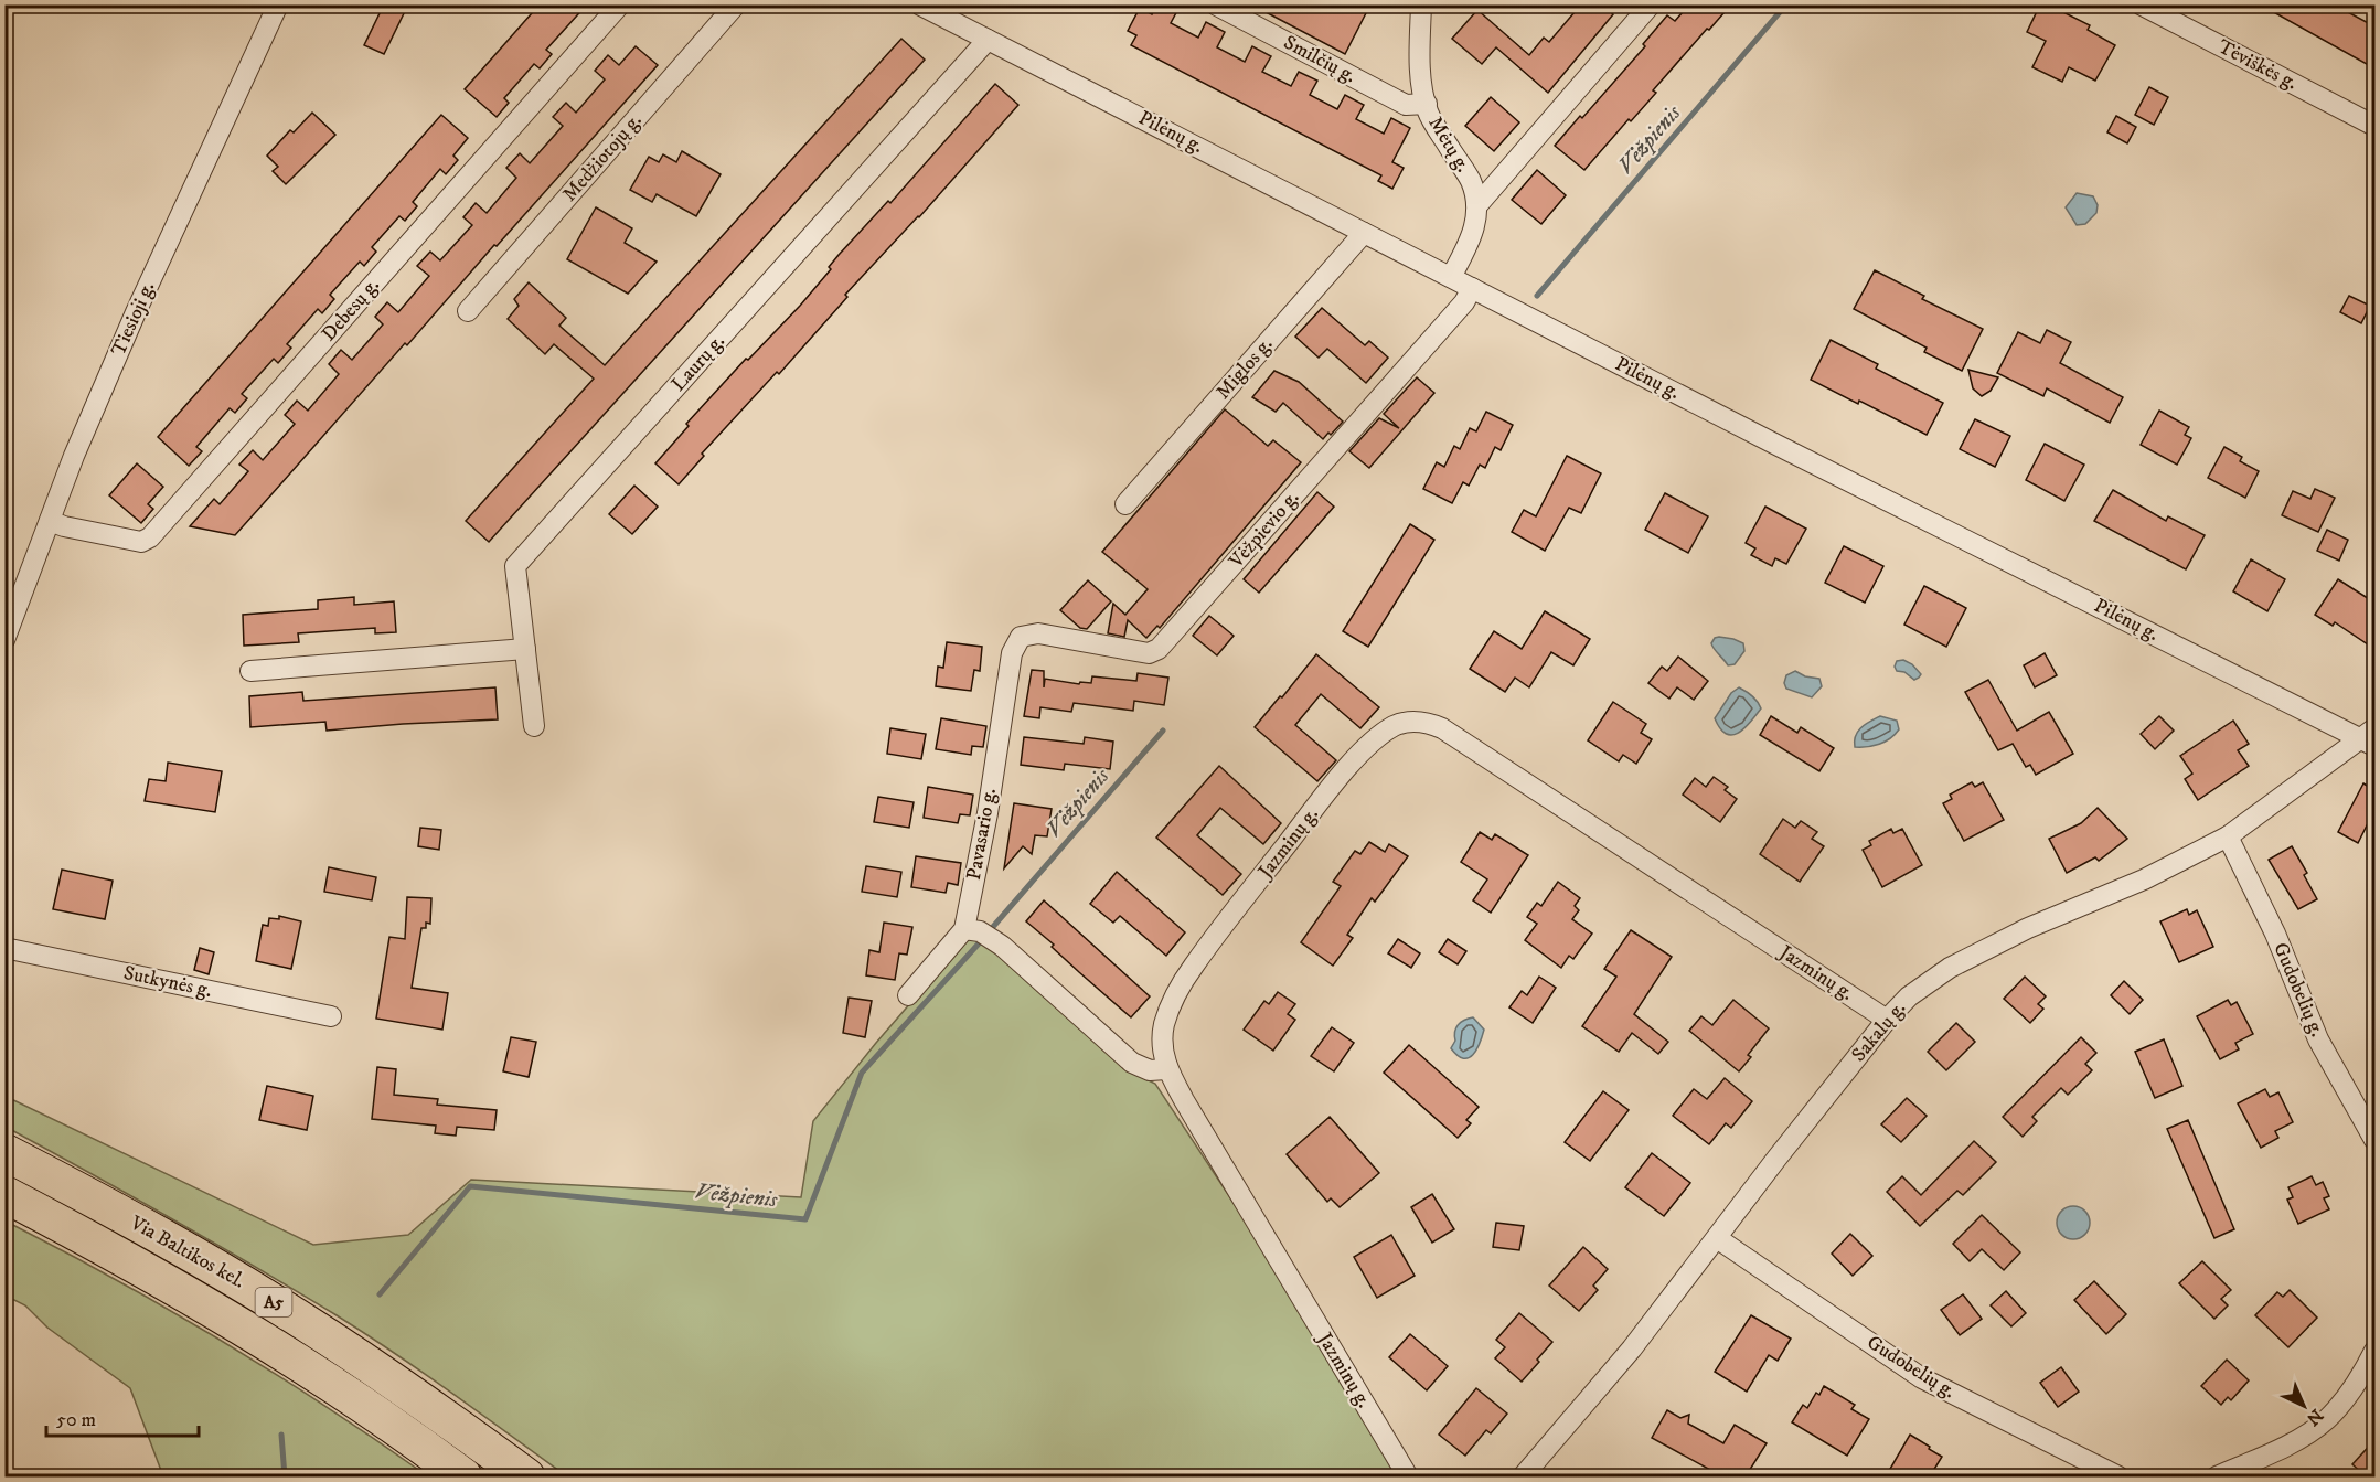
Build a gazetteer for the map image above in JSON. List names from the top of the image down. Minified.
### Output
{"streets":{"highway":["Via Baltikos kel.","A5"],"street":["Smilčių g.","Tėviškės g.","Pilėnų g.","Mėtų g.","Medžiotojų g.","Debesų g.","Tiesioji g.","Laurų g.","Miglos g.","Vėžpievio g.","Pavasario g.","Jazminų g.","Sutkynės g.","Gudobelių g.","Sakalų g."]},"crossings":[["Smilčių g.","Mėtų g."],["Pilėnų g.","Mėtų g."],["Pilėnų g.","Laurų g."],["Pilėnų g.","Miglos g."],["Pilėnų g.","Vėžpievio g."],["Pilėnų g.","Sakalų g."],["Debesų g.","Tiesioji g."],["Vėžpievio g.","Pavasario g."],["Jazminų g.","Sakalų g."],["Gudobelių g.","Sakalų g."]],"water":["Vėžpienis"],"scale_bar":"50 m","north":"bottom right"}
